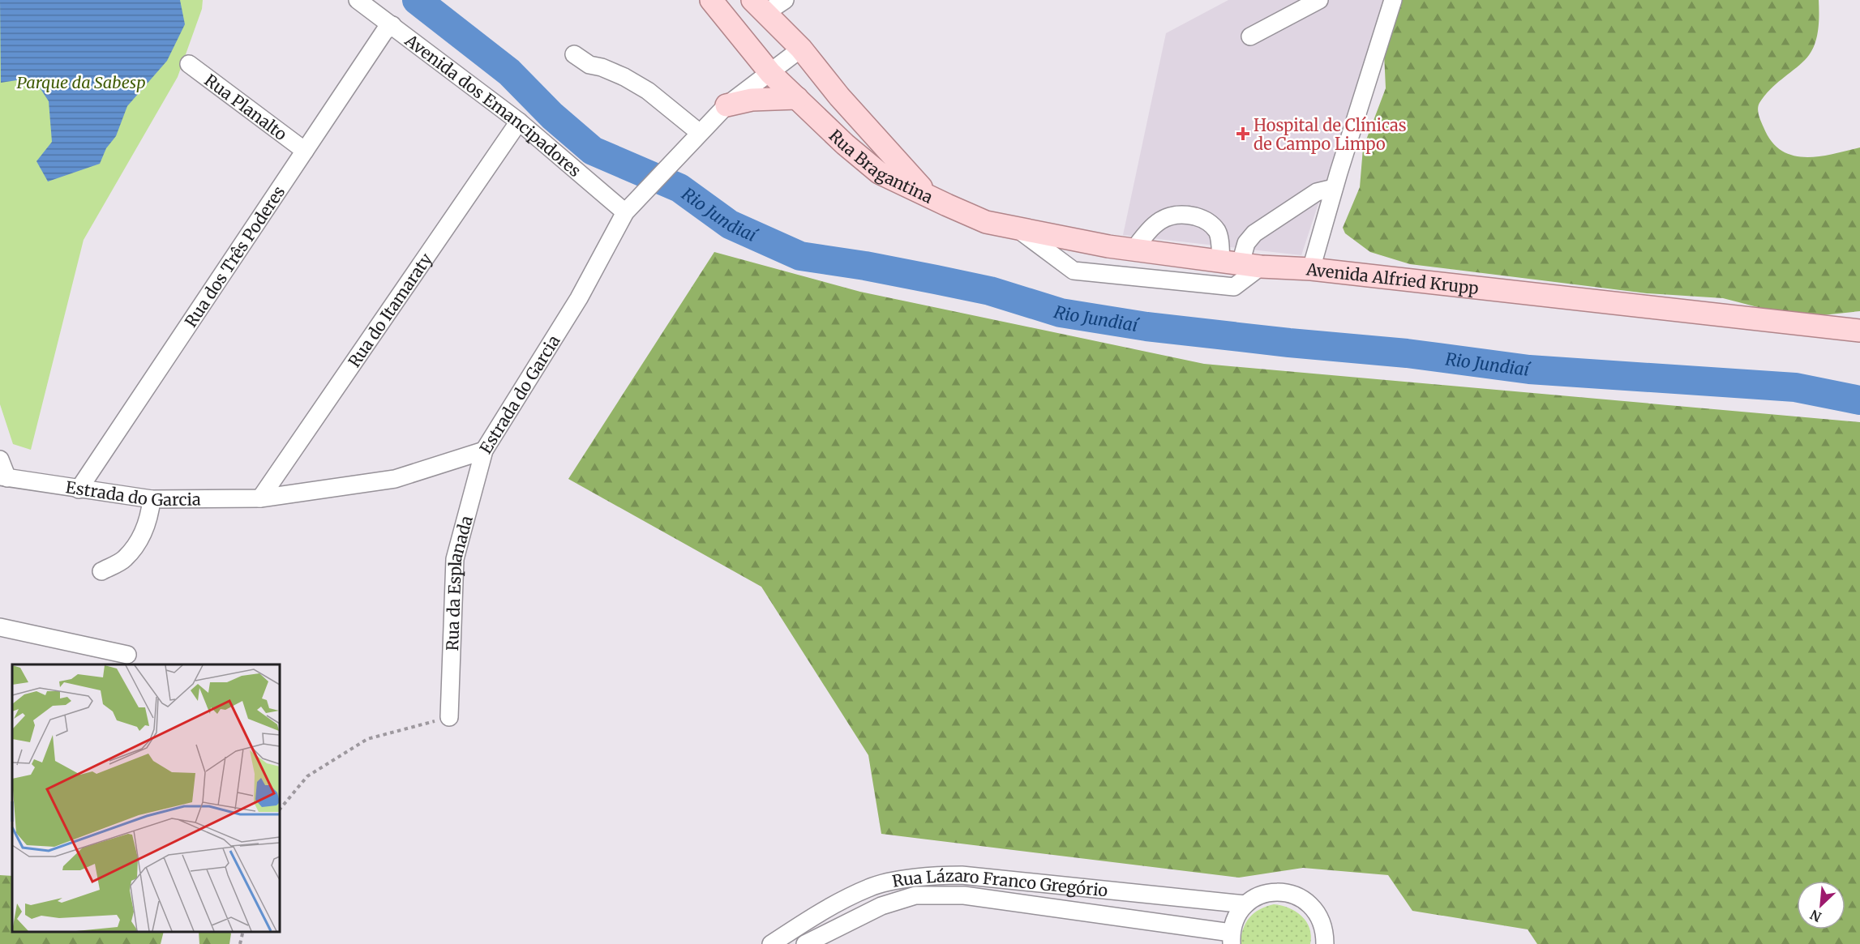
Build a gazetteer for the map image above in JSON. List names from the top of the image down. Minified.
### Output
{"streets":{"main road":["Rua Bragantina","Avenida Alfried Krupp"],"street":["Avenida dos Emancipadores","Rua Planalto","Rua dos Três Poderes","Rua do Itamaraty","Estrada do Garcia","Rua da Esplanada","Rua Lázaro Franco Gregório"]},"crossings":[["Avenida dos Emancipadores","Rua dos Três Poderes"],["Avenida dos Emancipadores","Rua do Itamaraty"],["Avenida dos Emancipadores","Estrada do Garcia"],["Rua Planalto","Rua dos Três Poderes"],["Rua Bragantina","Avenida Alfried Krupp"],["Rua Bragantina","Estrada do Garcia"],["Rua dos Três Poderes","Estrada do Garcia"],["Rua do Itamaraty","Estrada do Garcia"],["Estrada do Garcia","Rua da Esplanada"]],"water":["Rio Jundiaí"],"parks":["Parque da Sabesp"],"places":{"health":["Hospital de Clínicas de Campo Limpo"]},"north":"bottom left"}
